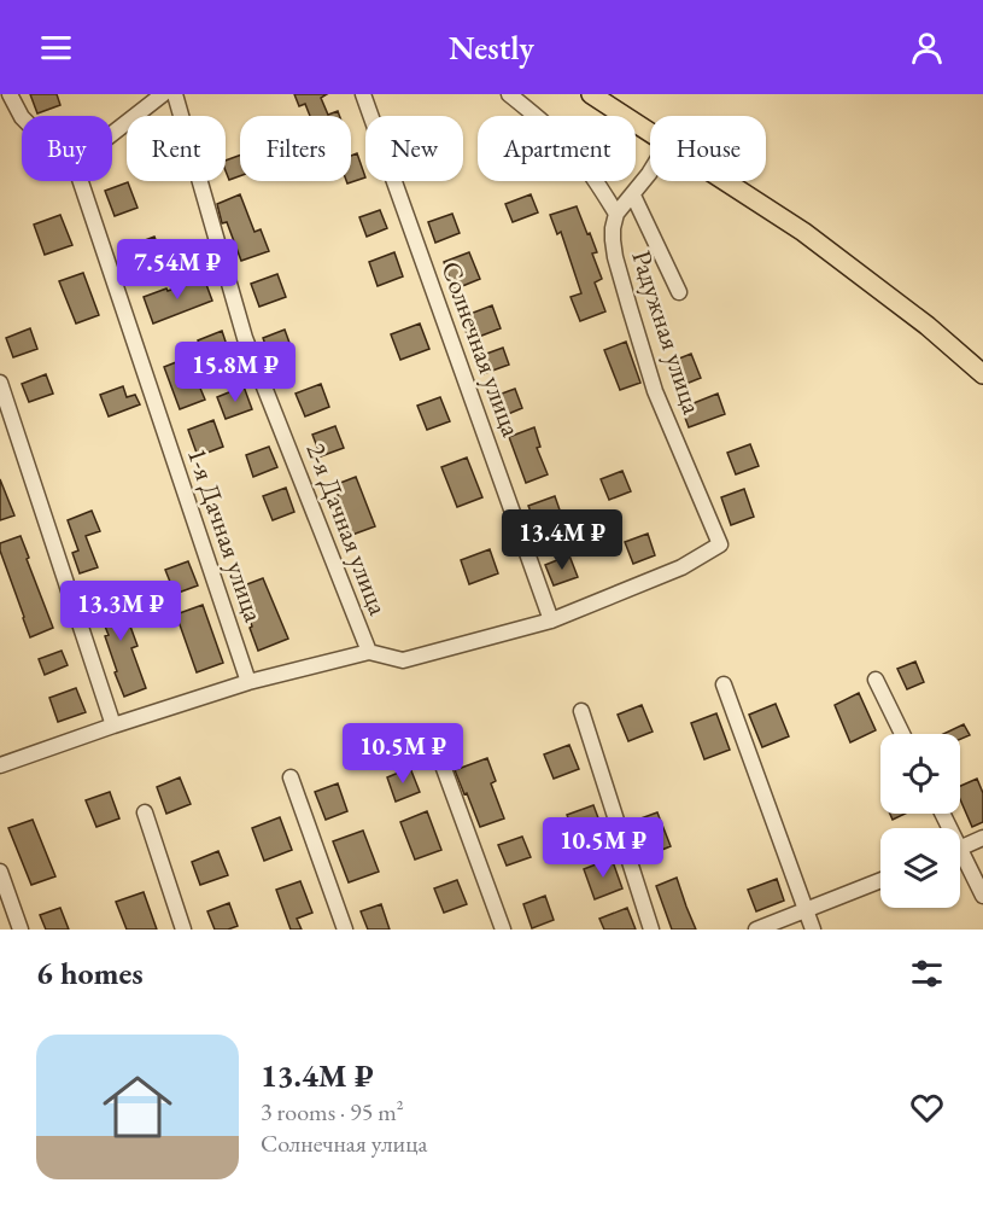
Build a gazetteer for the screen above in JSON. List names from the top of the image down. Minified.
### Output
{"streets":{"street":["Радужная улица","Солнечная улица","2-я Дачная улица","1-я Дачная улица"]},"crossings":[["Радужная улица","Солнечная улица"]],"page":{"header":"Nestly","chip":["Buy","Rent","Filters","New","Apartment","House"],"price":["7.54M ₽","15.8M ₽","13.4M ₽","13.3M ₽","10.5M ₽","10.5M ₽"],"heading":"6 homes","list":[{"name":"13.4M ₽","note":"3 rooms · 95 m² · Солнечная улица"}]}}
